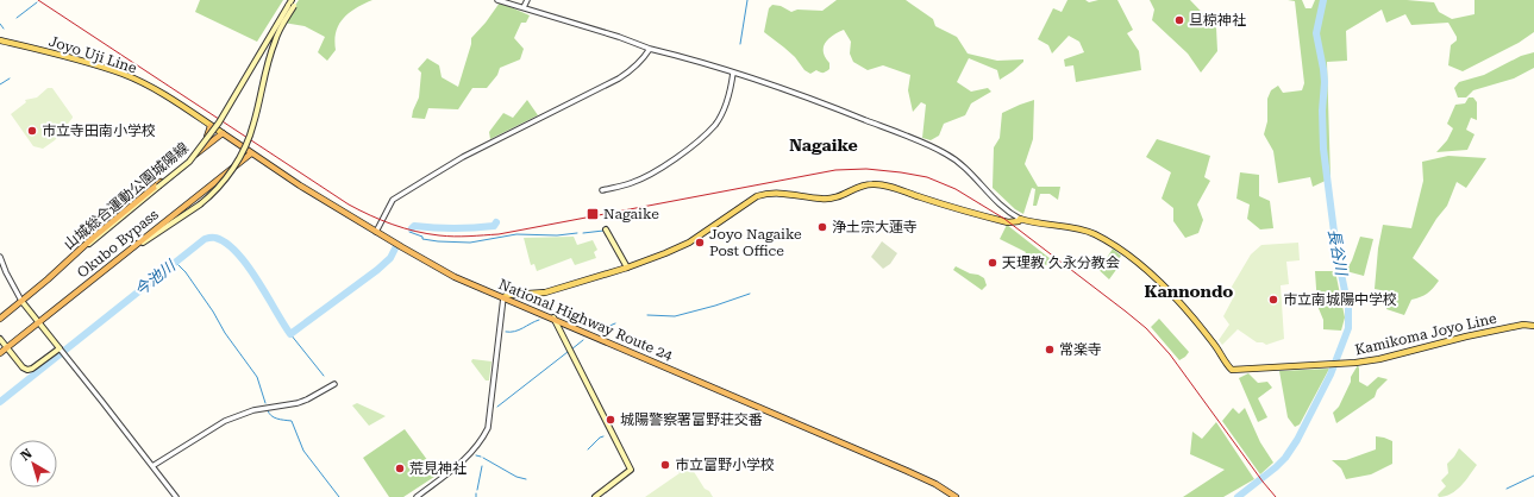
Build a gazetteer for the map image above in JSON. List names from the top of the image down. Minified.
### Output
{"streets":{"highway":["Okubo Bypass","National Highway Route 24"],"main road":["Joyo Uji Line","山城総合運動公園城陽線","Kamikoma Joyo Line"]},"crossings":[["Joyo Uji Line","Okubo Bypass"],["Joyo Uji Line","National Highway Route 24"],["山城総合運動公園城陽線","Okubo Bypass"],["Okubo Bypass","National Highway Route 24"],["National Highway Route 24","Kamikoma Joyo Line"]],"districts":["Nagaike","Kannondo"],"water":["長谷川","今池川"],"places":{"other":["旦椋神社","市立寺田南小学校","浄土宗大蓮寺","Joyo Nagaike Post Office","天理教 久永分教会","市立南城陽中学校","常楽寺","城陽警察署富野荘交番","市立富野小学校","荒見神社"],"transit":["Nagaike"]},"north":"top left"}
